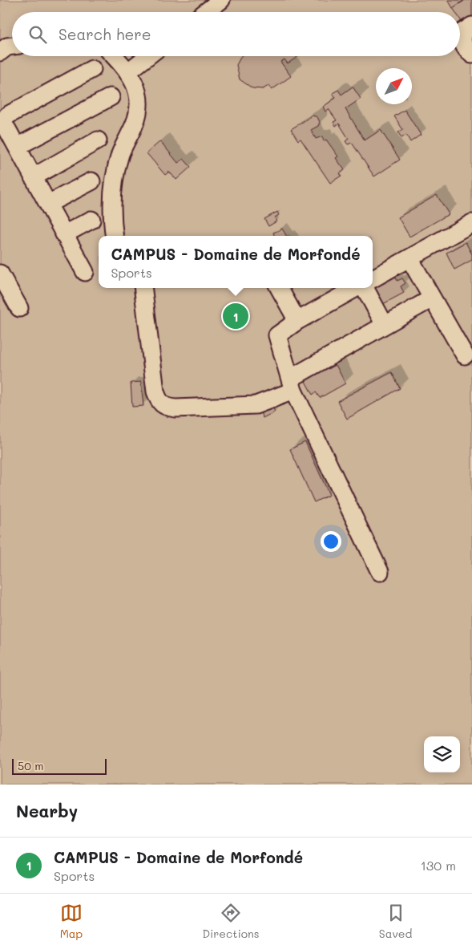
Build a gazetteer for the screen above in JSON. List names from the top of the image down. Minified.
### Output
{"scale_bar":"50 m","north":"top right","page":{"search":"Search here","popup":["CAMPUS - Domaine de Morfondé","Sports"],"pins":"1","scale":"50 m","heading":"Nearby","list":[{"mark":"1","name":"CAMPUS - Domaine de Morfondé","note":"Sports","value":"130 m"}],"nav":["Map","Directions","Saved"]}}
